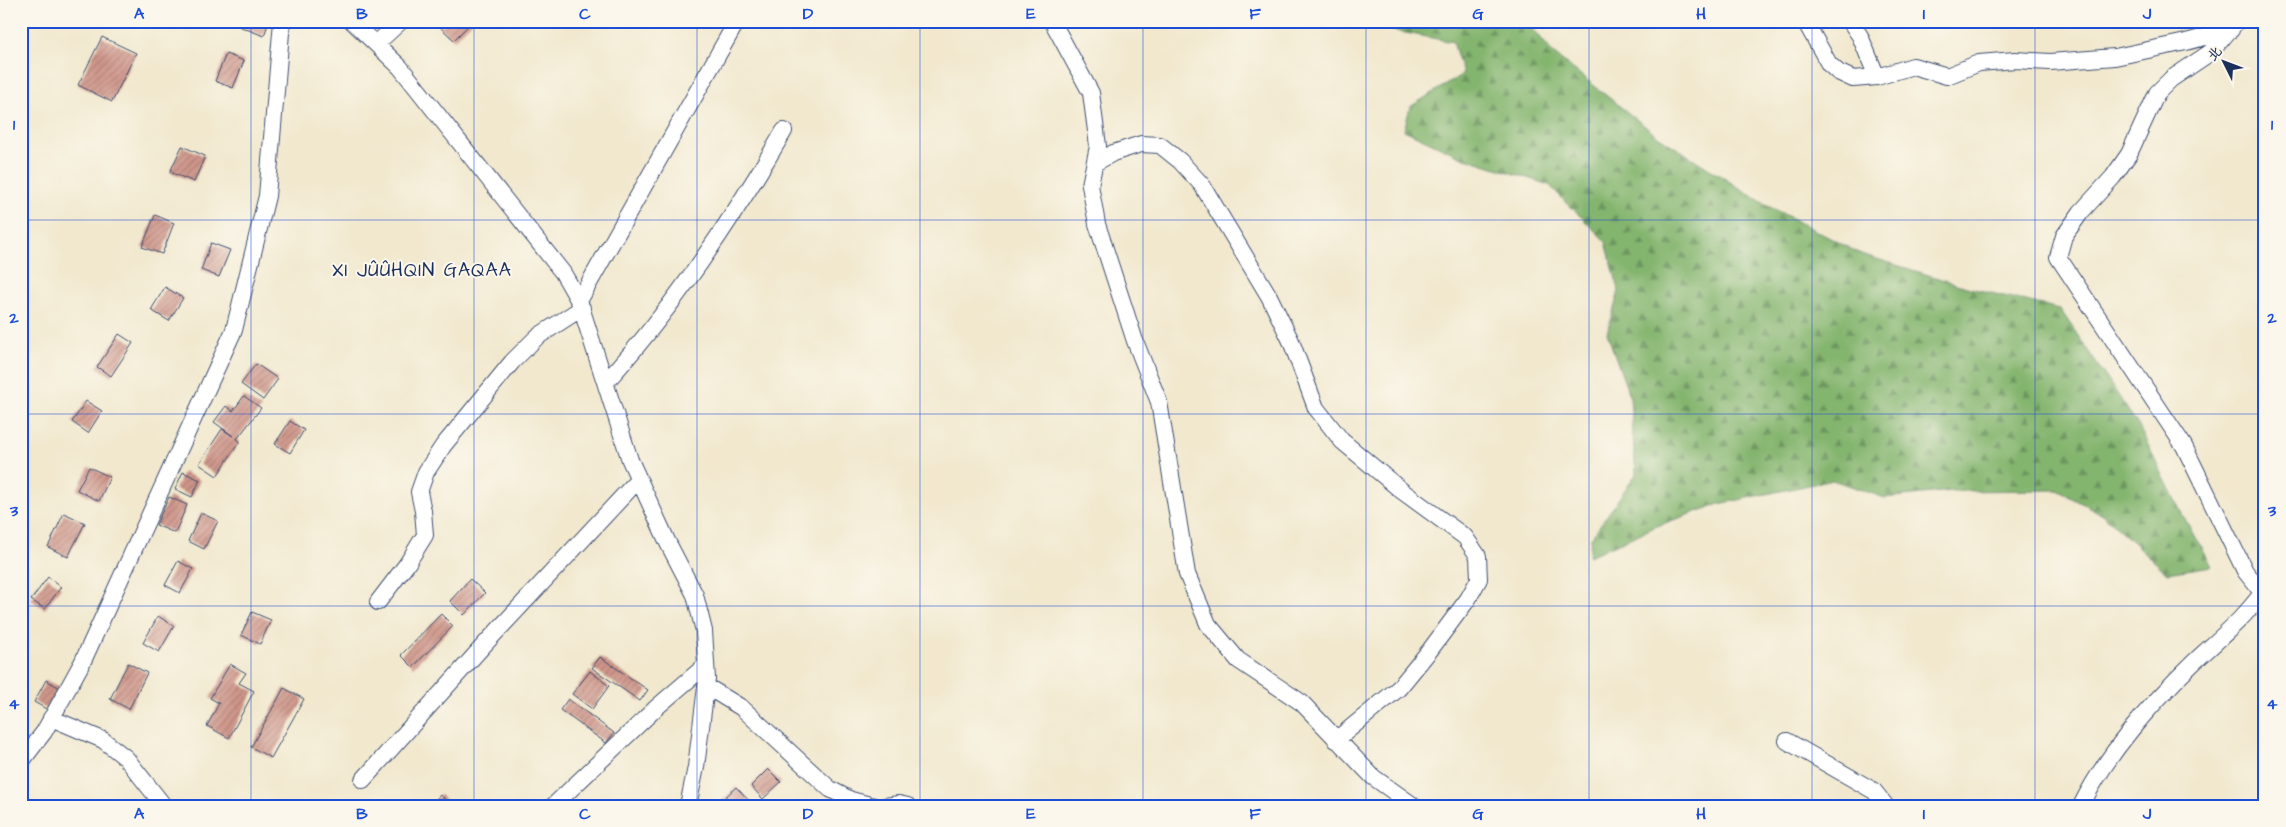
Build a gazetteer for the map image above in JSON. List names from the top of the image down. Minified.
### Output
{"districts":["XI JÛÛHQIN GAQAA"],"north":"top left","grid":{"columns":["A","B","C","D","E","F","G","H","I","J"],"rows":["1","2","3","4"]}}
